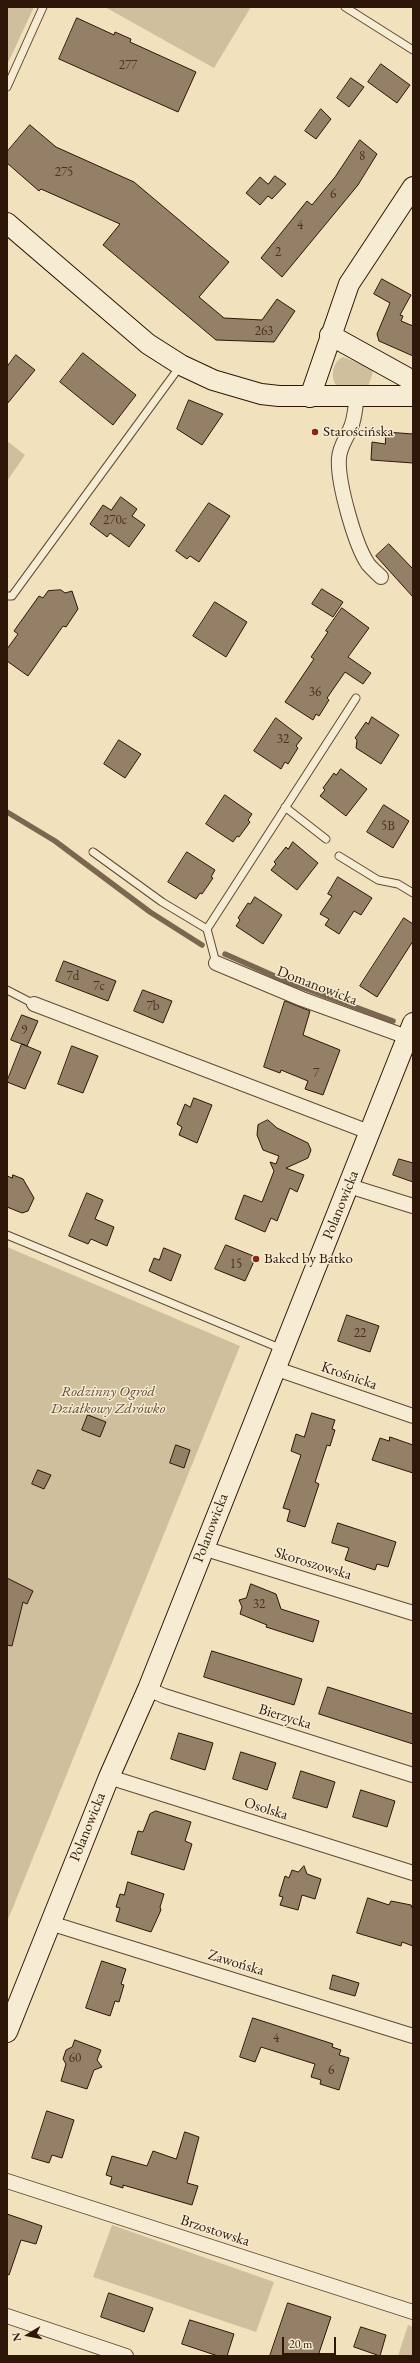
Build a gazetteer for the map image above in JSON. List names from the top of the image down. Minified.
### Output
{"streets":{"street":["Domanowicka","Polanowicka","Krośnicka","Skoroszowska","Bierzycka","Osolska","Zawońska","Brzostowska"]},"crossings":[["Domanowicka","Polanowicka"],["Polanowicka","Krośnicka"],["Polanowicka","Skoroszowska"],["Polanowicka","Bierzycka"],["Polanowicka","Osolska"],["Polanowicka","Zawońska"]],"parks":["Rodzinny Ogród Działkowy Zdrówko"],"places":["Starościńska","Baked by Batko"],"house_numbers":["277","8","275","6","4","2","263","270c","36","32","5B","7d","7c","7b","9","7","15","22","32","4","60","6"],"scale_bar":"20 m","north":"left"}
